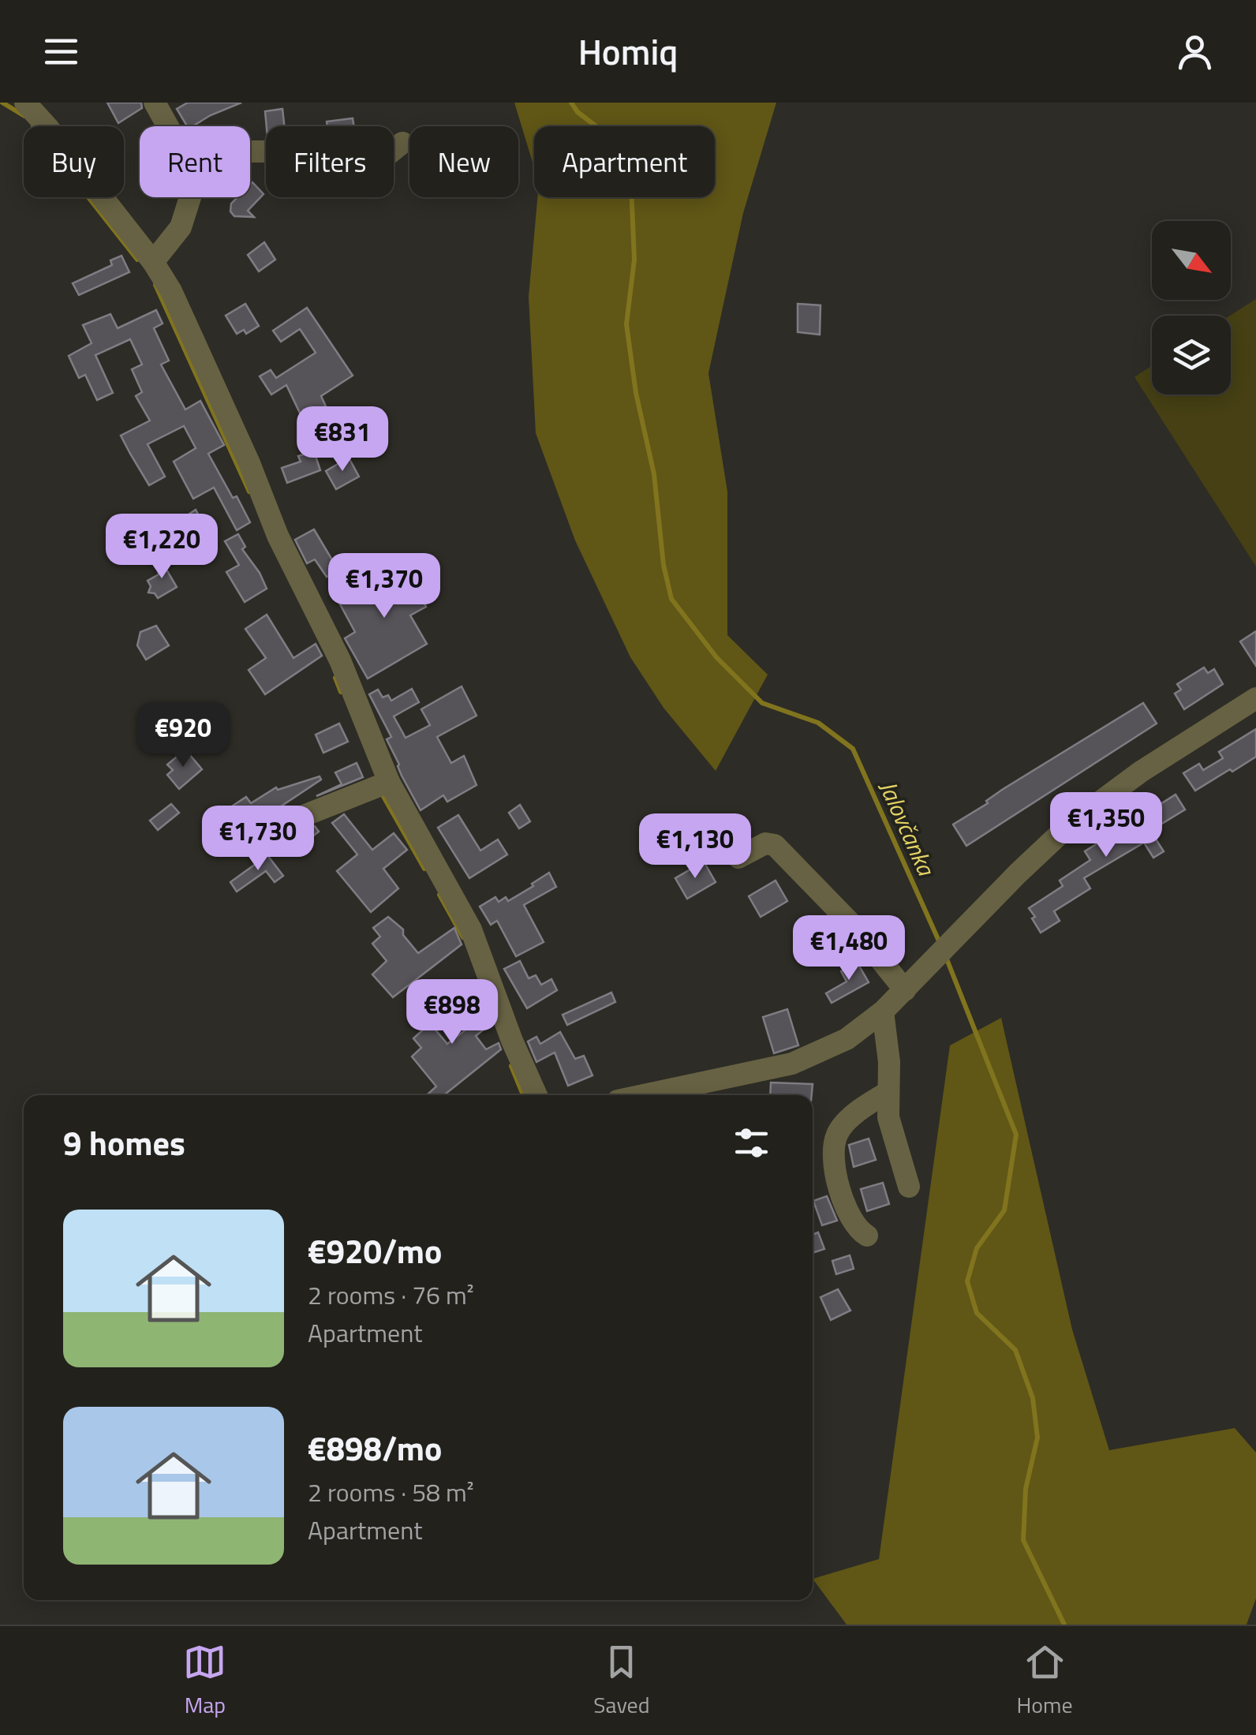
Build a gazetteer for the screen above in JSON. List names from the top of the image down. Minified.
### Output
{"water":["Jalovčanka"],"north":"bottom right","page":{"header":"Homiq","chip":["Buy","Rent","Filters","New","Apartment"],"price":["€831","€1,220","€1,370","€920","€1,350","€1,730","€1,130","€1,480","€898"],"heading":"9 homes","list":[{"name":"€920/mo","note":"2 rooms · 76 m² · Apartment"},{"name":"€898/mo","note":"2 rooms · 58 m² · Apartment"}],"tabs":["Map","Saved","Home"]}}
